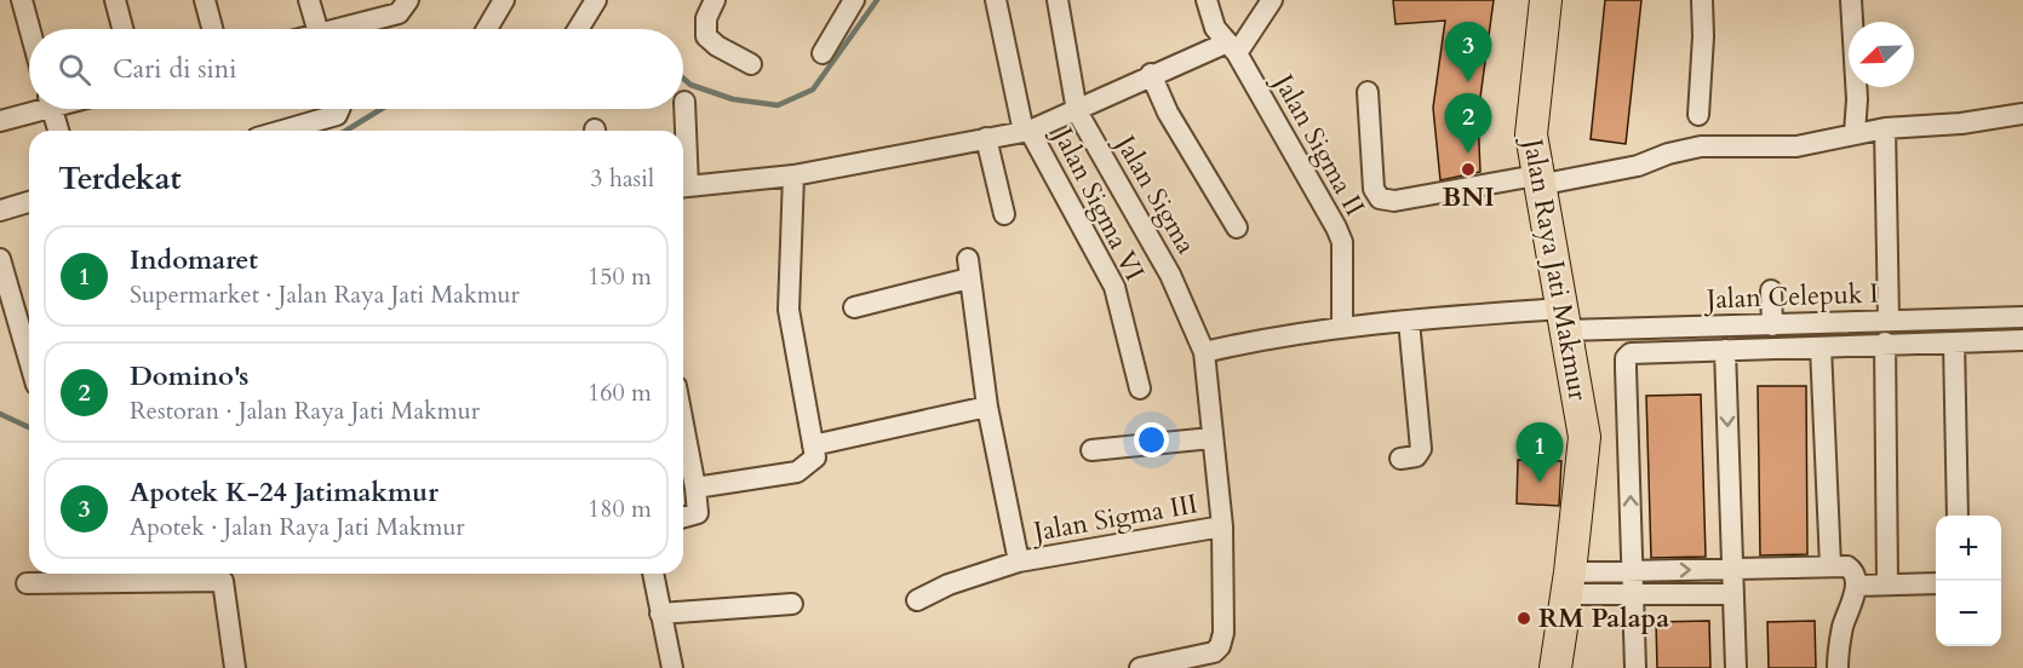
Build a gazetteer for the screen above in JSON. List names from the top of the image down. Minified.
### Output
{"streets":{"main road":["Jalan Raya Jati Makmur"],"street":["Jalan Sigma II","Jalan Sigma","Jalan Sigma VI","Jalan Celepuk I","Jalan Sigma III"]},"crossings":[["Jalan Sigma","Jalan Sigma III"],["Jalan Raya Jati Makmur","Jalan Celepuk I"]],"places":["BNI","RM Palapa"],"north":"bottom left","page":{"pins":["3","2","1"],"search":"Cari di sini","heading":["Terdekat","3 hasil"],"list":[{"mark":"1","name":"Indomaret","note":"Supermarket · Jalan Raya Jati Makmur","value":"150 m"},{"mark":"2","name":"Domino's","note":"Restoran · Jalan Raya Jati Makmur","value":"160 m"},{"mark":"3","name":"Apotek K-24 Jatimakmur","note":"Apotek · Jalan Raya Jati Makmur","value":"180 m"}],"map_buttons":["+","−"]}}
